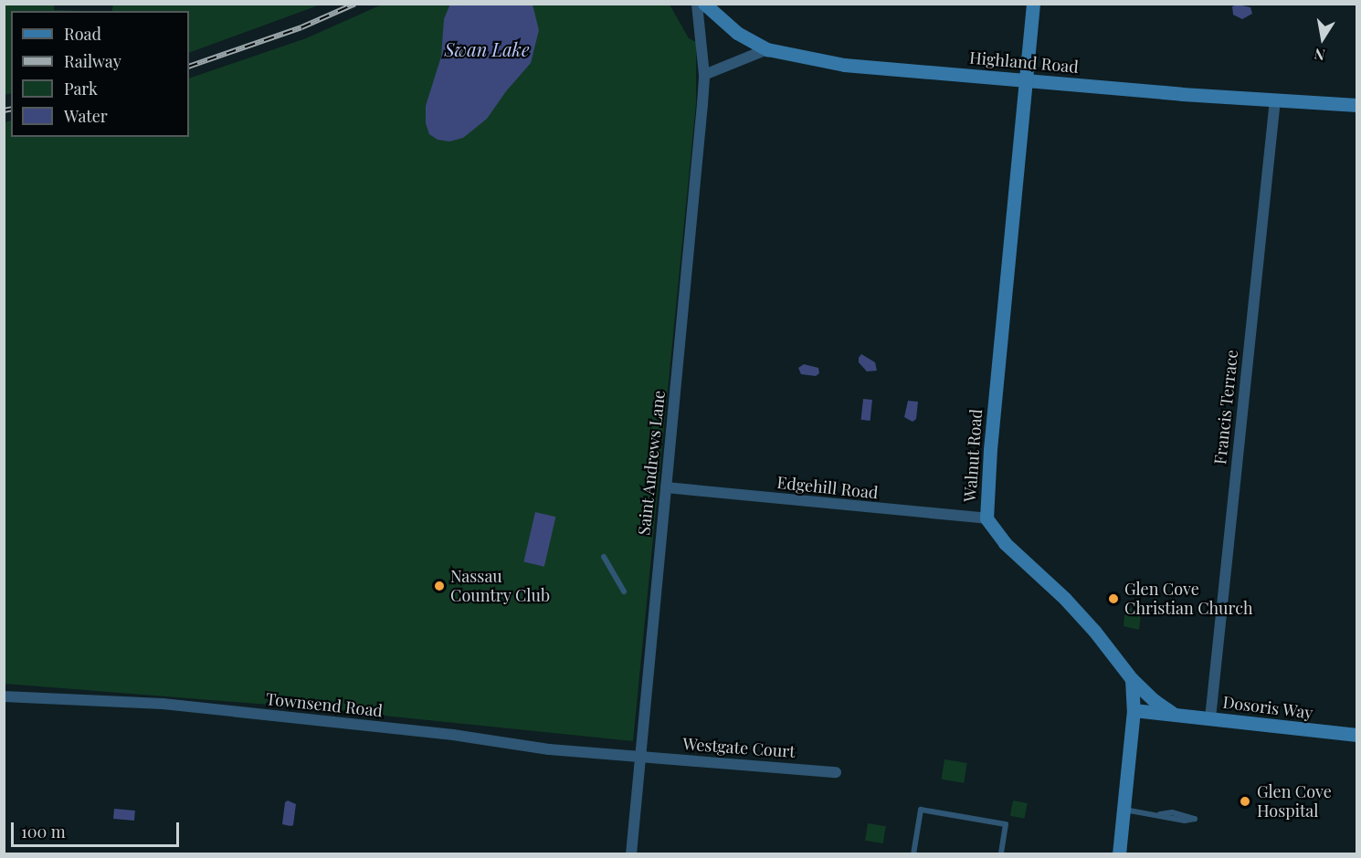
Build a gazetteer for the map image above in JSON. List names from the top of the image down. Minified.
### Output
{"streets":{"street":["Highland Road","Francis Terrace","Walnut Road","Saint Andrews Lane","Edgehill Road","Townsend Road","Dosoris Way","Westgate Court"]},"crossings":[["Highland Road","Francis Terrace"],["Highland Road","Walnut Road"],["Francis Terrace","Dosoris Way"],["Walnut Road","Edgehill Road"],["Walnut Road","Dosoris Way"],["Saint Andrews Lane","Edgehill Road"],["Saint Andrews Lane","Townsend Road"],["Saint Andrews Lane","Westgate Court"],["Townsend Road","Westgate Court"]],"water":["Swan Lake"],"places":["Nassau Country Club","Glen Cove Christian Church","Glen Cove Hospital"],"legend":["Road","Railway","Park","Water"],"scale_bar":"100 m","north":"bottom"}
